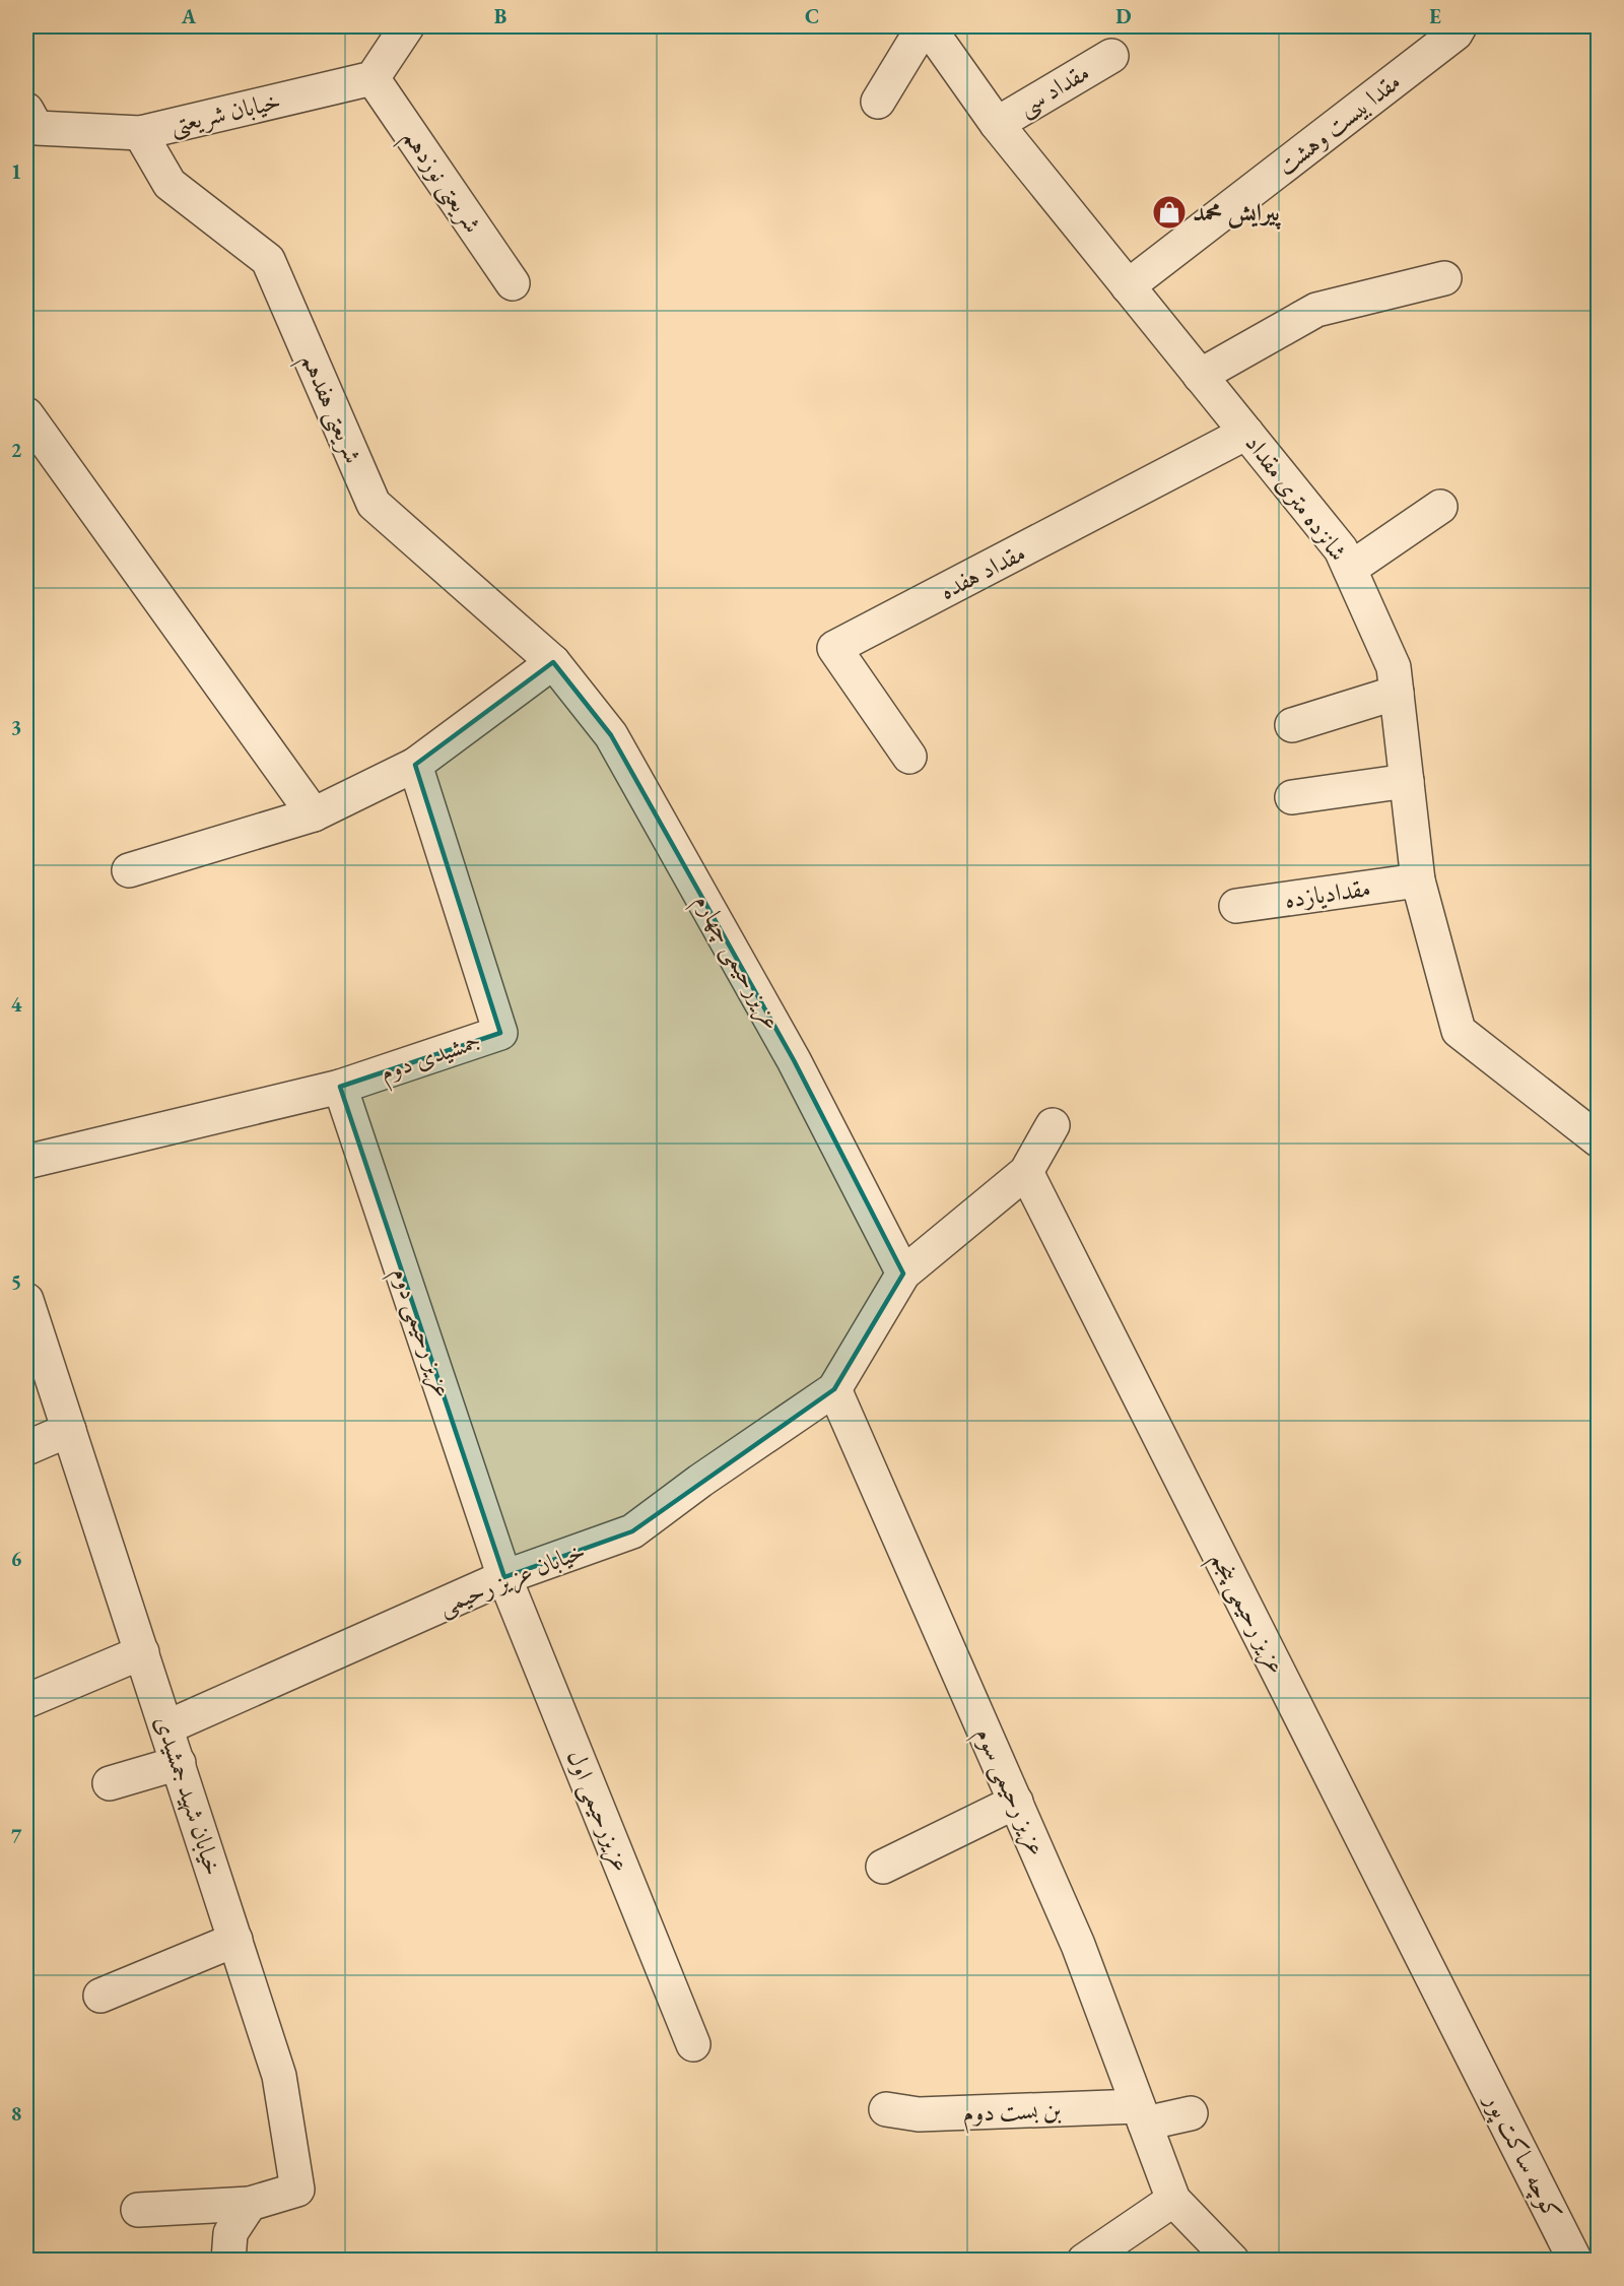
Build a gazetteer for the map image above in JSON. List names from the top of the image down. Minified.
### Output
{"streets":{"street":["مقداد سی","خیابان شریعتی","مقدا بیست وهشت","شریعتی نوزدهم","شریعتی هفدهم","شانزده متری مقداد","مقداد هفده","مقدادیازده","عزیزرحیمی چهارم","جمشیدی دوم","عزیز رحیمی دوم","خیابان عزیز رحیمی","عزیز رحیمی پنجم","عزیز رحیمی سوم","خیابان شهید جمشیدی","عزیزرحیمی اول","بن بست دوم","کوچه ساکت پور"]},"crossings":[["مقداد سی","شانزده متری مقداد"],["خیابان شریعتی","شریعتی نوزدهم"],["خیابان شریعتی","شریعتی هفدهم"],["مقدا بیست وهشت","شانزده متری مقداد"],["شریعتی هفدهم","عزیزرحیمی چهارم"],["شانزده متری مقداد","مقداد هفده"],["شانزده متری مقداد","مقدادیازده"],["جمشیدی دوم","عزیز رحیمی دوم"],["عزیز رحیمی دوم","خیابان عزیز رحیمی"],["عزیز رحیمی دوم","عزیزرحیمی اول"],["خیابان عزیز رحیمی","عزیز رحیمی سوم"],["خیابان عزیز رحیمی","خیابان شهید جمشیدی"],["خیابان عزیز رحیمی","عزیزرحیمی اول"],["عزیز رحیمی پنجم","کوچه ساکت پور"],["عزیز رحیمی سوم","بن بست دوم"]],"places":{"shop":["پیرایش محمد"]},"grid":{"columns":["A","B","C","D","E"],"rows":["1","2","3","4","5","6","7","8"]}}
